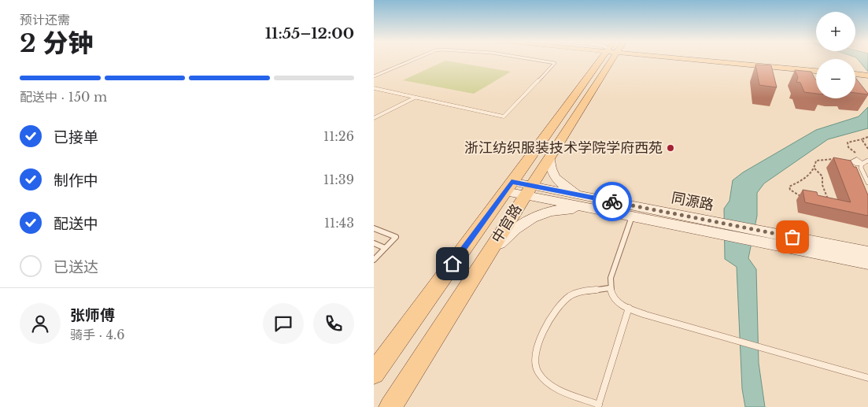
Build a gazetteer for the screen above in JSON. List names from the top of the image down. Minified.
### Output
{"streets":{"main road":["中官路"],"street":["同源路"]},"crossings":[["同源路","中官路"]],"places":["浙江纺织服装技术学院学府西苑"],"page":{"heading":["2 分钟","预计还需","11:55–12:00"],"panel":["张师傅","骑手 · 4.6"],"map_buttons":["+","−"],"bar":"配送中 · 150 m","list":[["已接单","11:26"],["制作中","11:39"],["配送中","11:43"],"已送达"]}}
